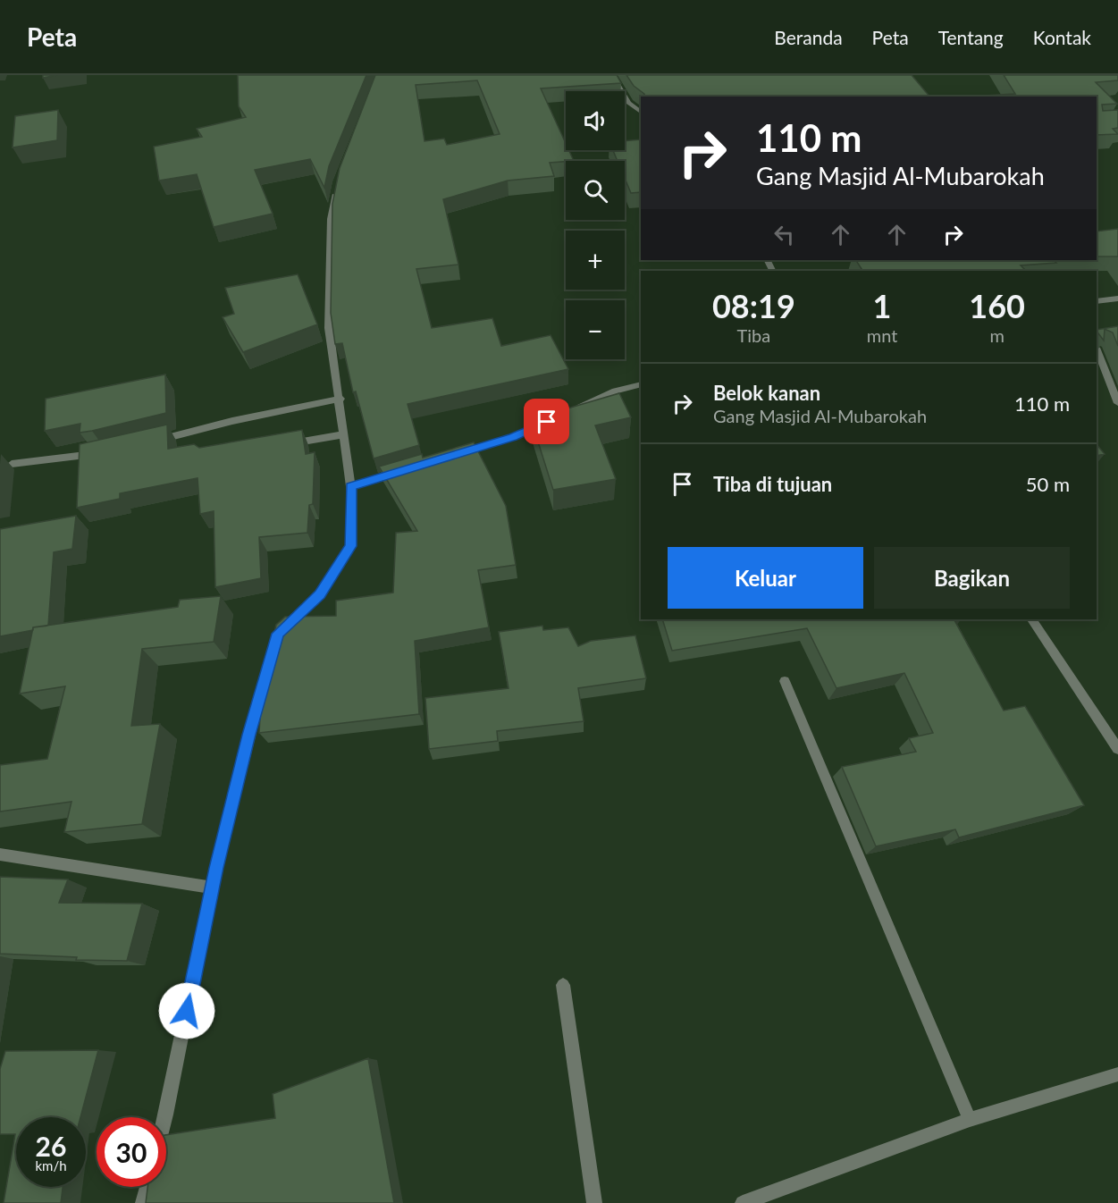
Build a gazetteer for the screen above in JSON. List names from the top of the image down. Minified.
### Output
{"page":{"header":"Peta","nav":["Beranda","Peta","Tentang","Kontak"],"map_buttons":["+","−"],"turn":["110 m","Gang Masjid Al-Mubarokah"],"eta":["08:19","Tiba","1","mnt","160","m"],"list":[{"name":"Belok kanan","note":"Gang Masjid Al-Mubarokah","value":"110 m"},{"name":"Tiba di tujuan","value":"50 m"}],"buttons":["Keluar","Bagikan"],"speed":"26 km/h","limit":"30"}}
